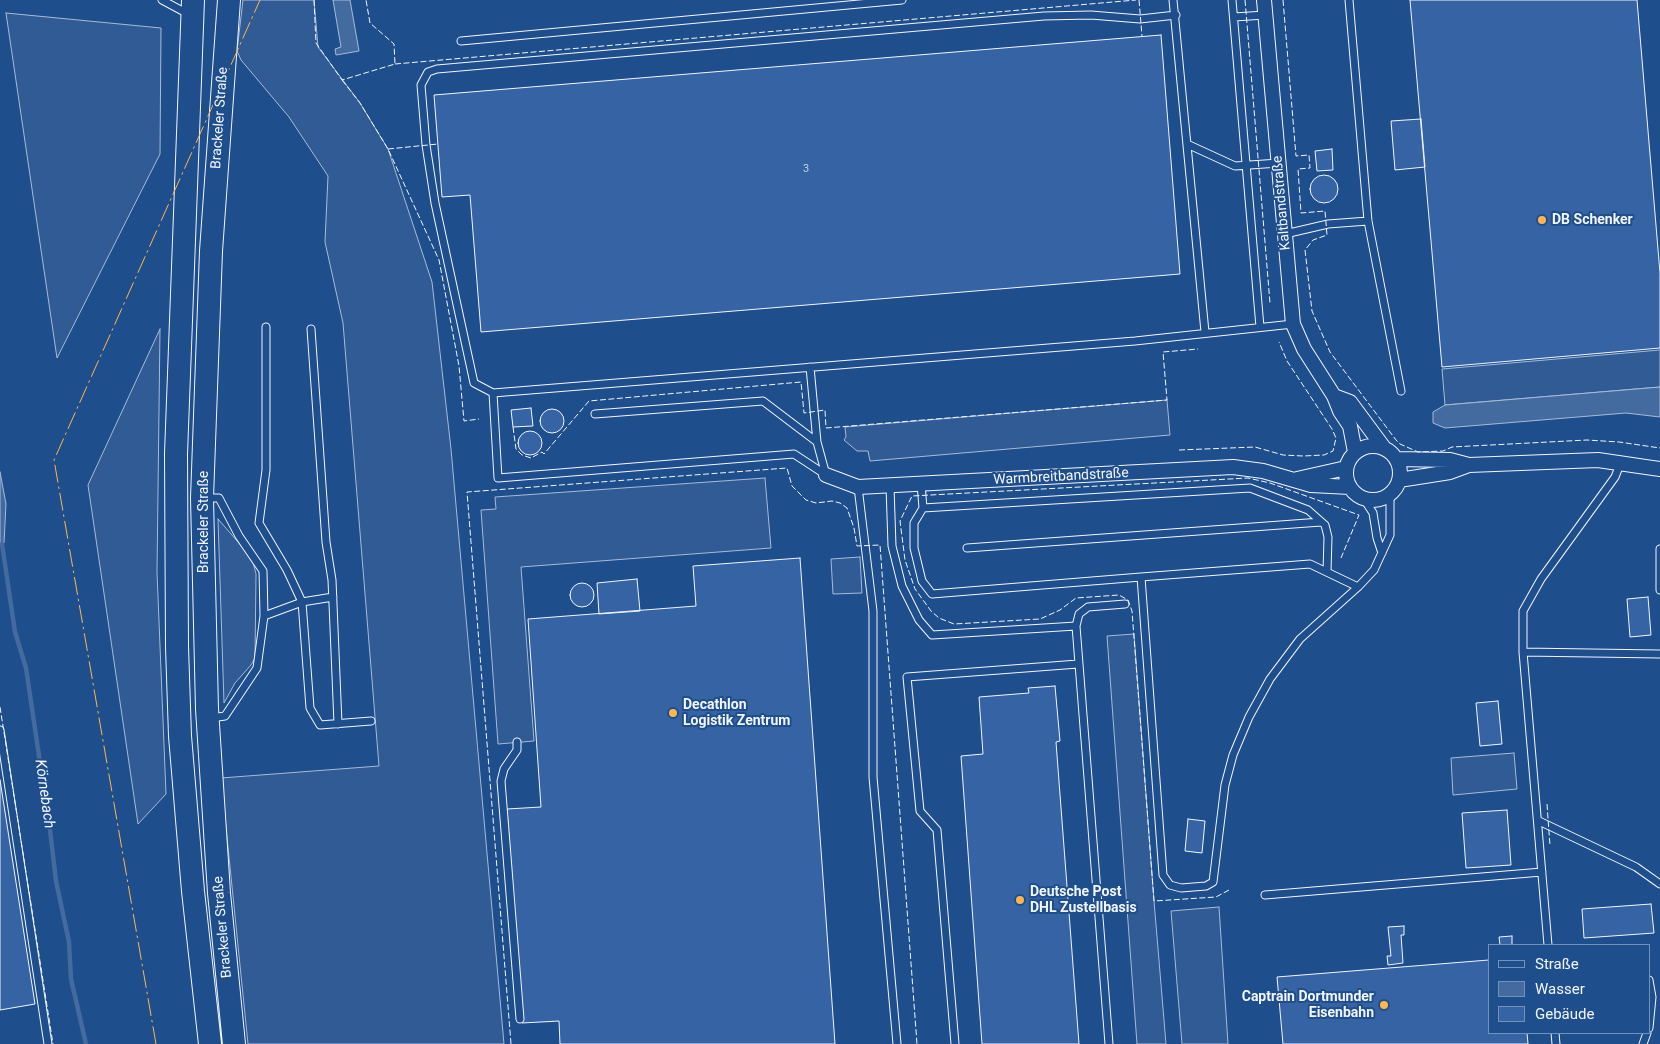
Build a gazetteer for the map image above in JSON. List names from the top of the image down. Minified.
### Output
{"streets":{"highway":["Brackeler Straße"],"street":["Kaltbandstraße","Warmbreitbandstraße"]},"crossings":[["Kaltbandstraße","Warmbreitbandstraße"]],"water":["Körnebach"],"places":["DB Schenker","Decathlon Logistik Zentrum","Deutsche Post DHL Zustellbasis","Captrain Dortmunder Eisenbahn"],"house_numbers":["3"],"legend":["Straße","Wasser","Gebäude"]}
